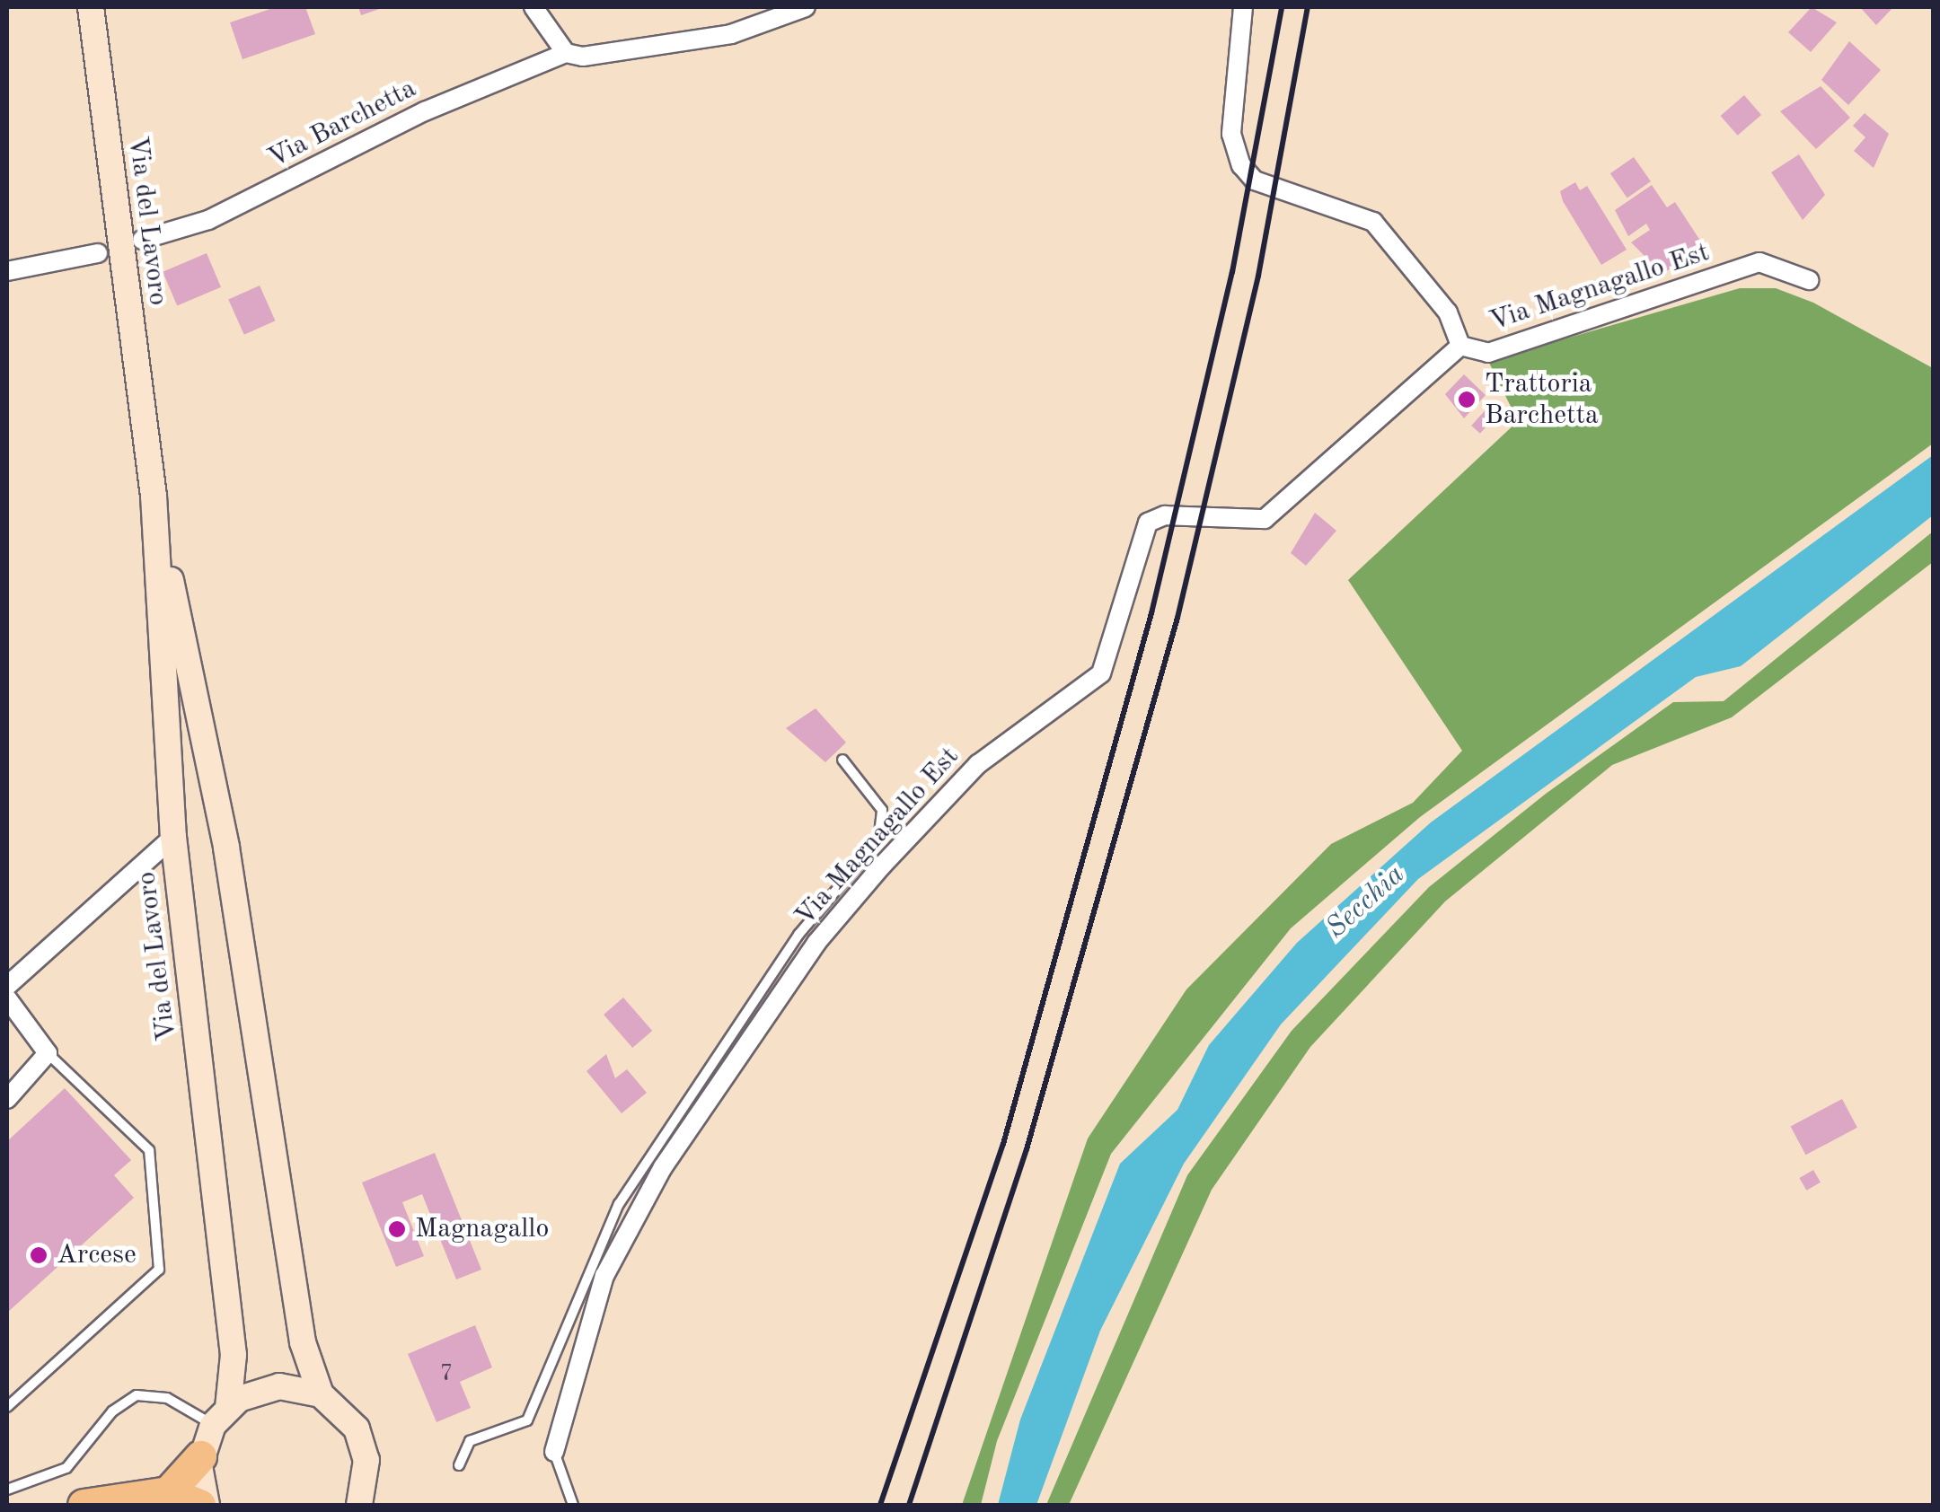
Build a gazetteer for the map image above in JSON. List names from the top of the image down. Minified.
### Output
{"streets":{"main road":["Via del Lavoro"],"street":["Via Barchetta","Via Magnagallo Est"]},"water":["Secchia"],"places":["Trattoria Barchetta","Magnagallo","Arcese"],"house_numbers":["7"]}
